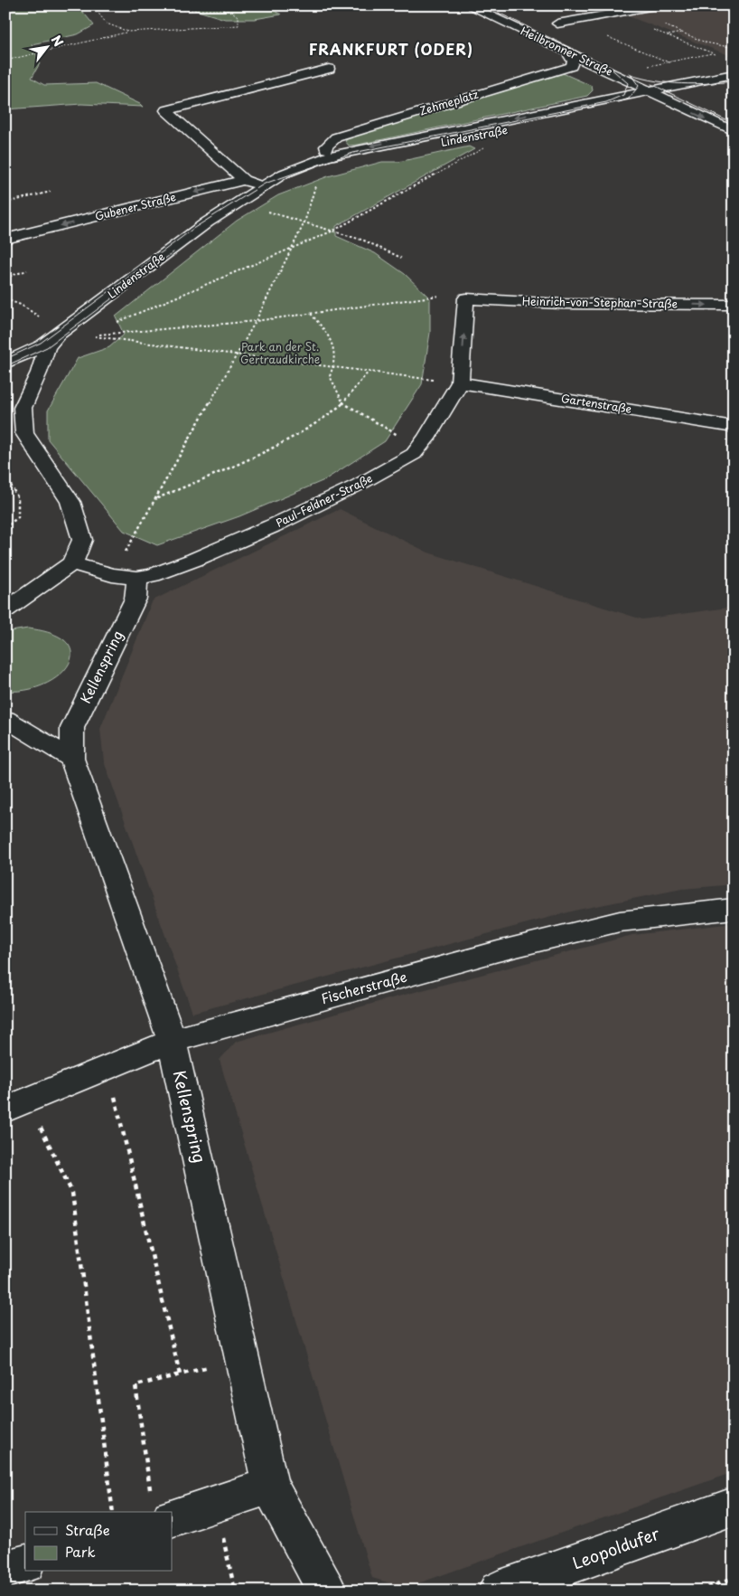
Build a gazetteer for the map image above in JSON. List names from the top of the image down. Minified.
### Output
{"streets":{"street":["Heilbronner Straße","Zehmeplatz","Lindenstraße","Gubener Straße","Heinrich-von-Stephan-Straße","Gartenstraße","Paul-Feldner-Straße","Kellenspring","Fischerstraße","Leopoldufer"]},"crossings":[["Heilbronner Straße","Zehmeplatz"],["Heilbronner Straße","Lindenstraße"],["Zehmeplatz","Lindenstraße"],["Heinrich-von-Stephan-Straße","Paul-Feldner-Straße"],["Gartenstraße","Paul-Feldner-Straße"],["Paul-Feldner-Straße","Kellenspring"],["Kellenspring","Fischerstraße"]],"one_way":["Gubener Straße"],"districts":["FRANKFURT (ODER)"],"parks":["Park an der St. Gertraudkirche"],"legend":["Straße","Park"],"north":"top right"}
